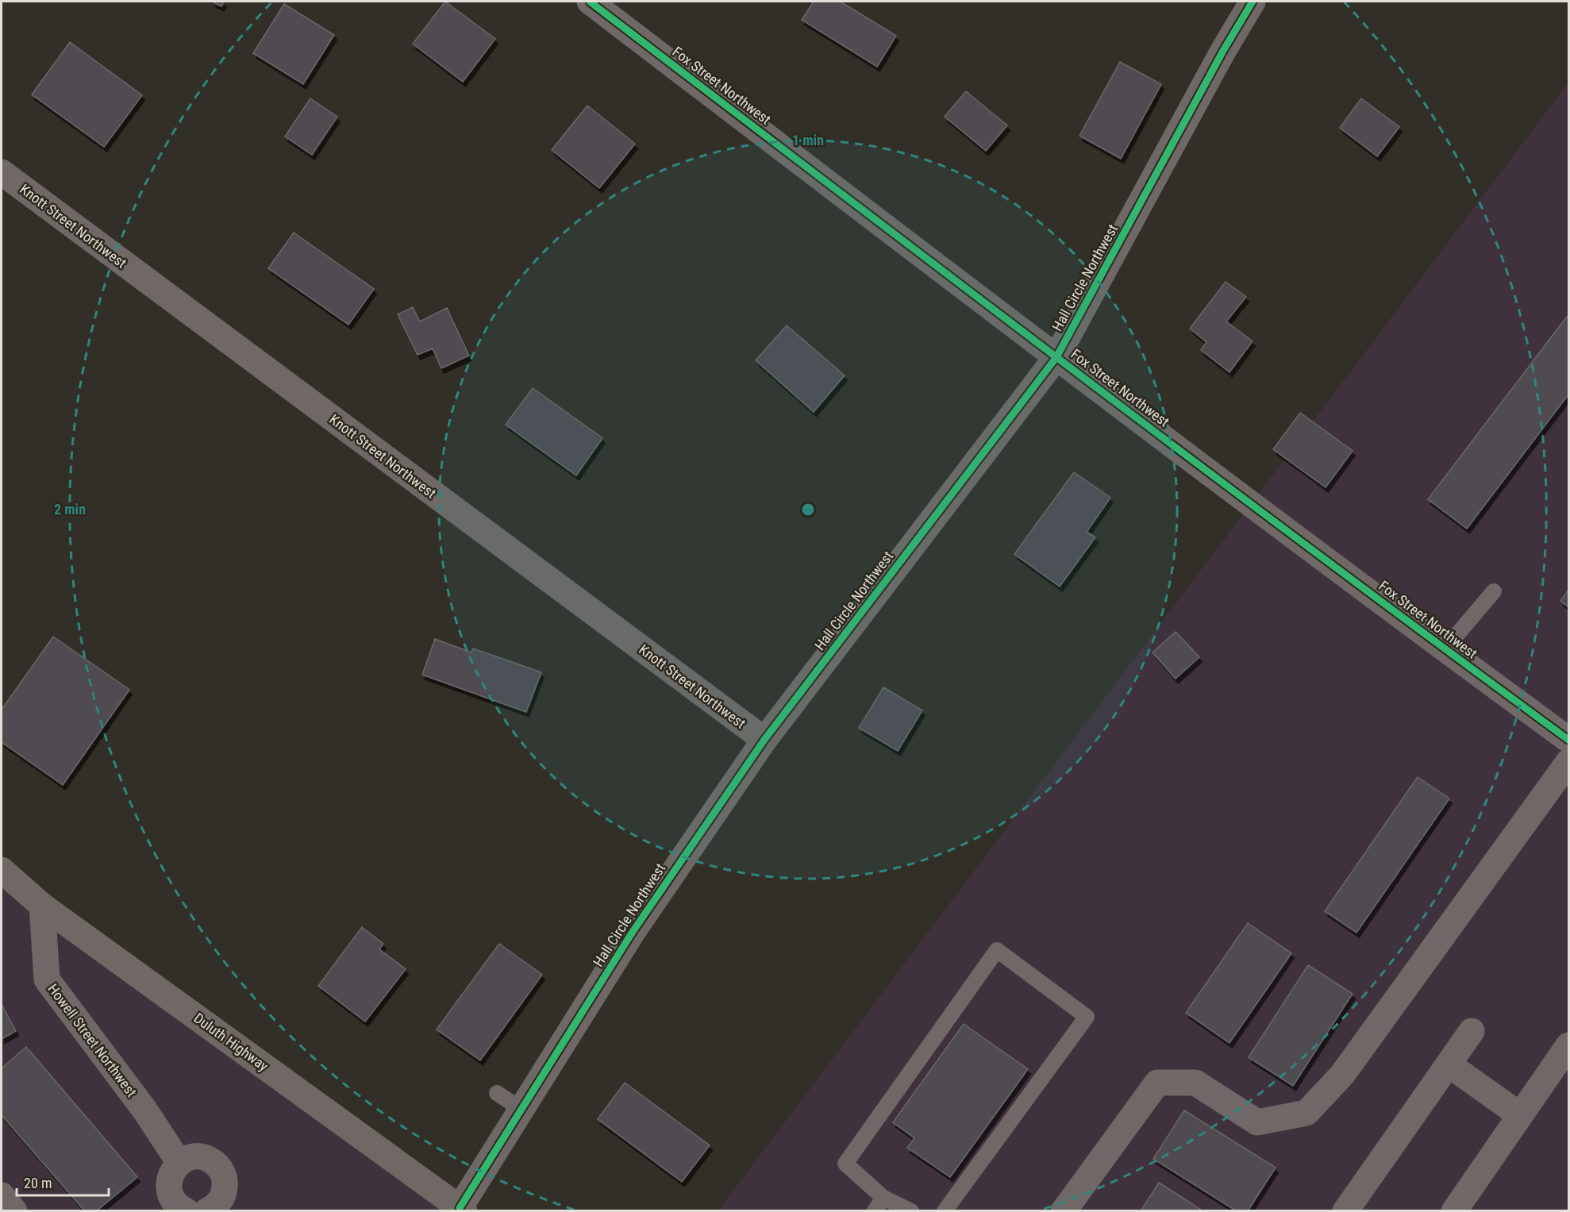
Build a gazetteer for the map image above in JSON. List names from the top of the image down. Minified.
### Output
{"streets":{"main road":["Duluth Highway"],"street":["Fox Street Northwest","Knott Street Northwest","Hall Circle Northwest","Howell Street Northwest"]},"crossings":[["Fox Street Northwest","Hall Circle Northwest"],["Knott Street Northwest","Hall Circle Northwest"],["Hall Circle Northwest","Duluth Highway"],["Howell Street Northwest","Duluth Highway"]],"scale_bar":"20 m","rings":["1 min","2 min"]}
